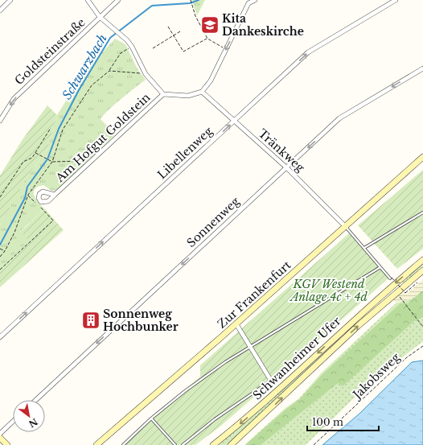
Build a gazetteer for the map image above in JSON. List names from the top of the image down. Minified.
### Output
{"streets":{"main road":["Zur Frankenfurt","Schwanheimer Ufer"],"street":["Goldsteinstraße","Am Hofgut Goldstein","Tränkweg","Libellenweg","Sonnenweg"],"path":["Jakobsweg"]},"crossings":[["Tränkweg","Libellenweg"],["Tränkweg","Sonnenweg"],["Tränkweg","Zur Frankenfurt"]],"one_way":["Goldsteinstraße","Libellenweg","Sonnenweg"],"water":["Schwarzbach"],"parks":["KGV Westend Anlage 4c + 4d"],"places":{"school or university":["Kita Dankeskirche"],"building":["Sonnenweg Hochbunker"]},"scale_bar":"100 m","north":"bottom right"}
